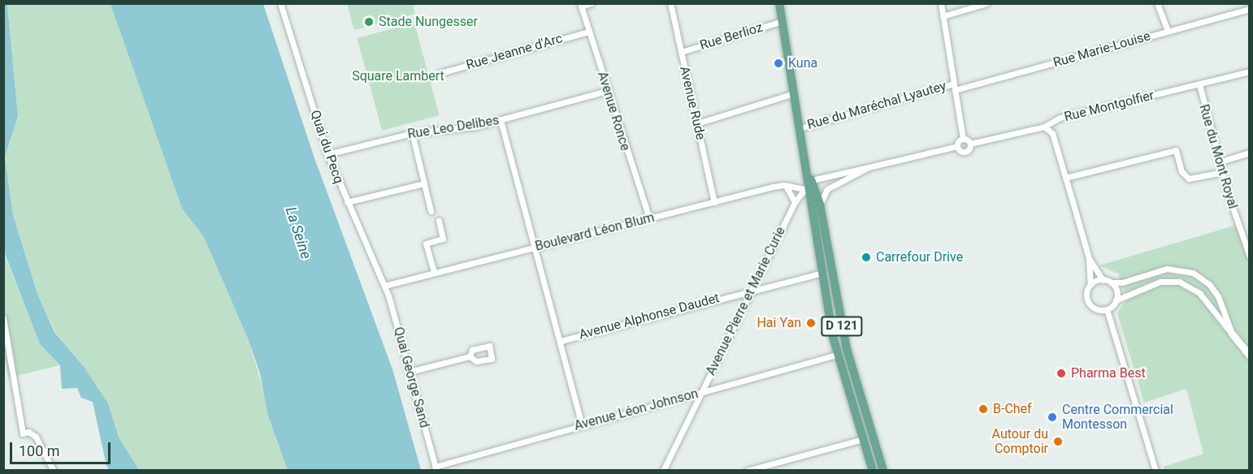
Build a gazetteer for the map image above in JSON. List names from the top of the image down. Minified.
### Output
{"streets":{"main road":["D 121"],"street":["Rue Berlioz","Rue Marie-Louise","Rue Jeanne d'Arc","Avenue Rude","Rue du Maréchal Lyautey","Rue Montgolfier","Avenue Ronce","Rue Leo Delibes","Quai du Pecq","Rue du Mont Royal","Boulevard Léon Blum","Avenue Pierre et Marie Curie","Avenue Alphonse Daudet","Quai George Sand","Avenue Léon Johnson"]},"crossings":[["Rue Berlioz","Avenue Rude"],["Rue Berlioz","D 121"],["Rue Marie-Louise","Rue du Maréchal Lyautey"],["Rue Jeanne d'Arc","Avenue Ronce"],["Avenue Rude","Boulevard Léon Blum"],["Rue du Maréchal Lyautey","D 121"],["Rue Montgolfier","Rue du Mont Royal"],["Rue Montgolfier","Boulevard Léon Blum"],["Rue Montgolfier","Avenue Pierre et Marie Curie"],["Rue Montgolfier","D 121"],["Avenue Ronce","Rue Leo Delibes"],["Avenue Ronce","Boulevard Léon Blum"],["Rue Leo Delibes","Quai du Pecq"],["Quai du Pecq","Boulevard Léon Blum"],["Quai du Pecq","Quai George Sand"],["Boulevard Léon Blum","Avenue Pierre et Marie Curie"],["Boulevard Léon Blum","D 121"],["Boulevard Léon Blum","Quai George Sand"],["Avenue Pierre et Marie Curie","Avenue Alphonse Daudet"],["Avenue Pierre et Marie Curie","D 121"],["Avenue Pierre et Marie Curie","Avenue Léon Johnson"],["Avenue Alphonse Daudet","D 121"],["D 121","Avenue Léon Johnson"],["Quai George Sand","Avenue Léon Johnson"]],"water":["La Seine"],"parks":["Square Lambert"],"places":["Stade Nungesser","Kuna","Carrefour Drive","Hai Yan","Pharma Best","B-Chef","Centre Commercial Montesson","Autour du Comptoir"],"scale_bar":"100 m"}
